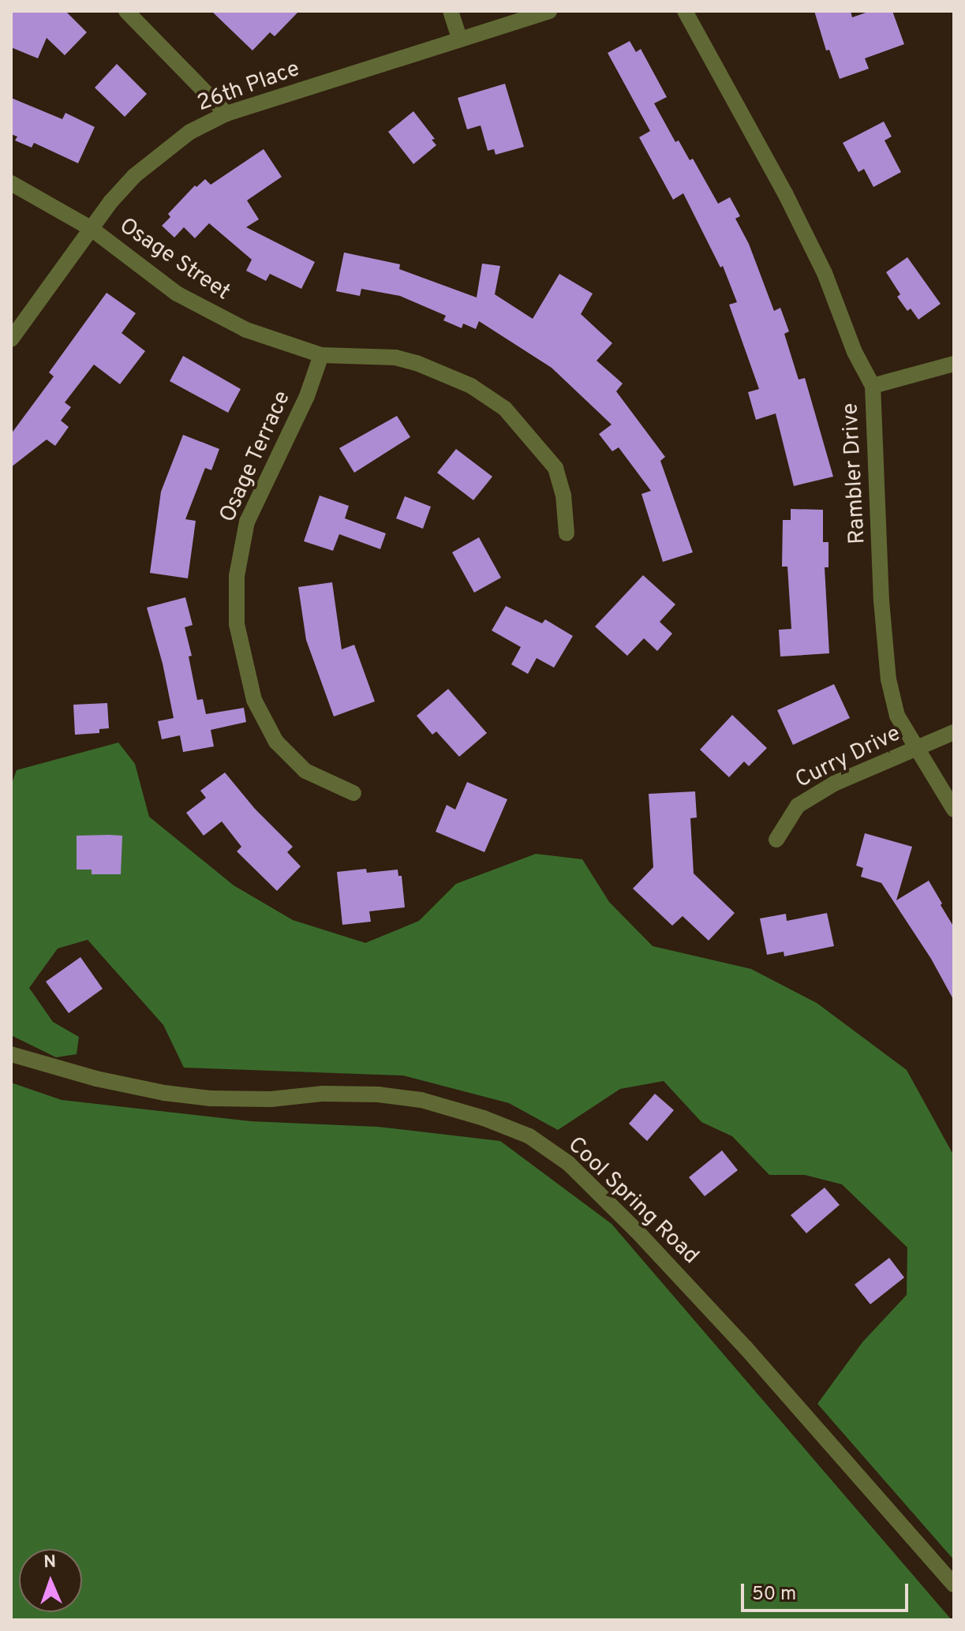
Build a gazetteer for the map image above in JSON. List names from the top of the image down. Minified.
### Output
{"streets":{"street":["26th Place","Osage Street","Osage Terrace","Rambler Drive","Curry Drive","Cool Spring Road"]},"crossings":[["26th Place","Osage Street"],["Osage Street","Osage Terrace"],["Rambler Drive","Curry Drive"]],"scale_bar":"50 m","north":"top"}
